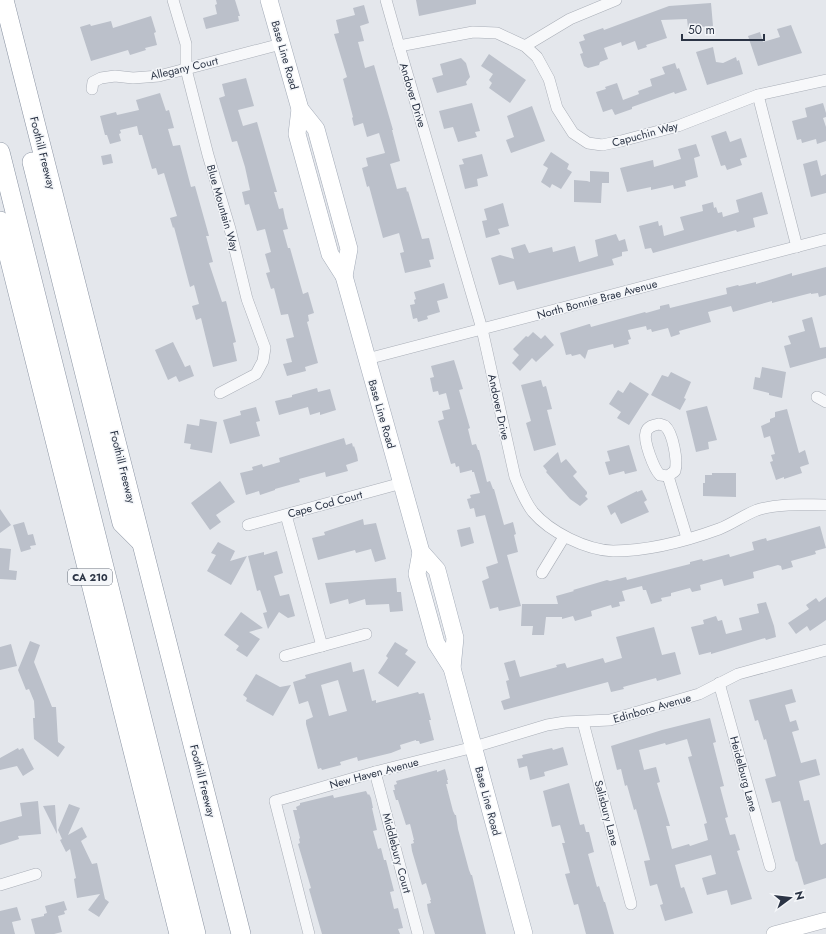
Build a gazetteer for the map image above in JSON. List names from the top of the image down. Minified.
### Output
{"streets":{"highway":["Foothill Freeway","CA 210"],"main road":["Base Line Road"],"street":["Allegany Court","Andover Drive","Capuchin Way","Blue Mountain Way","North Bonnie Brae Avenue","Cape Cod Court","Edinboro Avenue","New Haven Avenue","Heidelburg Lane","Salisbury Lane","Middlebury Court"]},"crossings":[["Base Line Road","Allegany Court"],["Base Line Road","North Bonnie Brae Avenue"],["Base Line Road","Cape Cod Court"],["Base Line Road","Edinboro Avenue"],["Base Line Road","New Haven Avenue"],["Allegany Court","Blue Mountain Way"],["Andover Drive","Capuchin Way"],["Andover Drive","North Bonnie Brae Avenue"],["Edinboro Avenue","New Haven Avenue"],["Edinboro Avenue","Heidelburg Lane"],["Edinboro Avenue","Salisbury Lane"],["New Haven Avenue","Middlebury Court"]],"scale_bar":"50 m","north":"right"}
